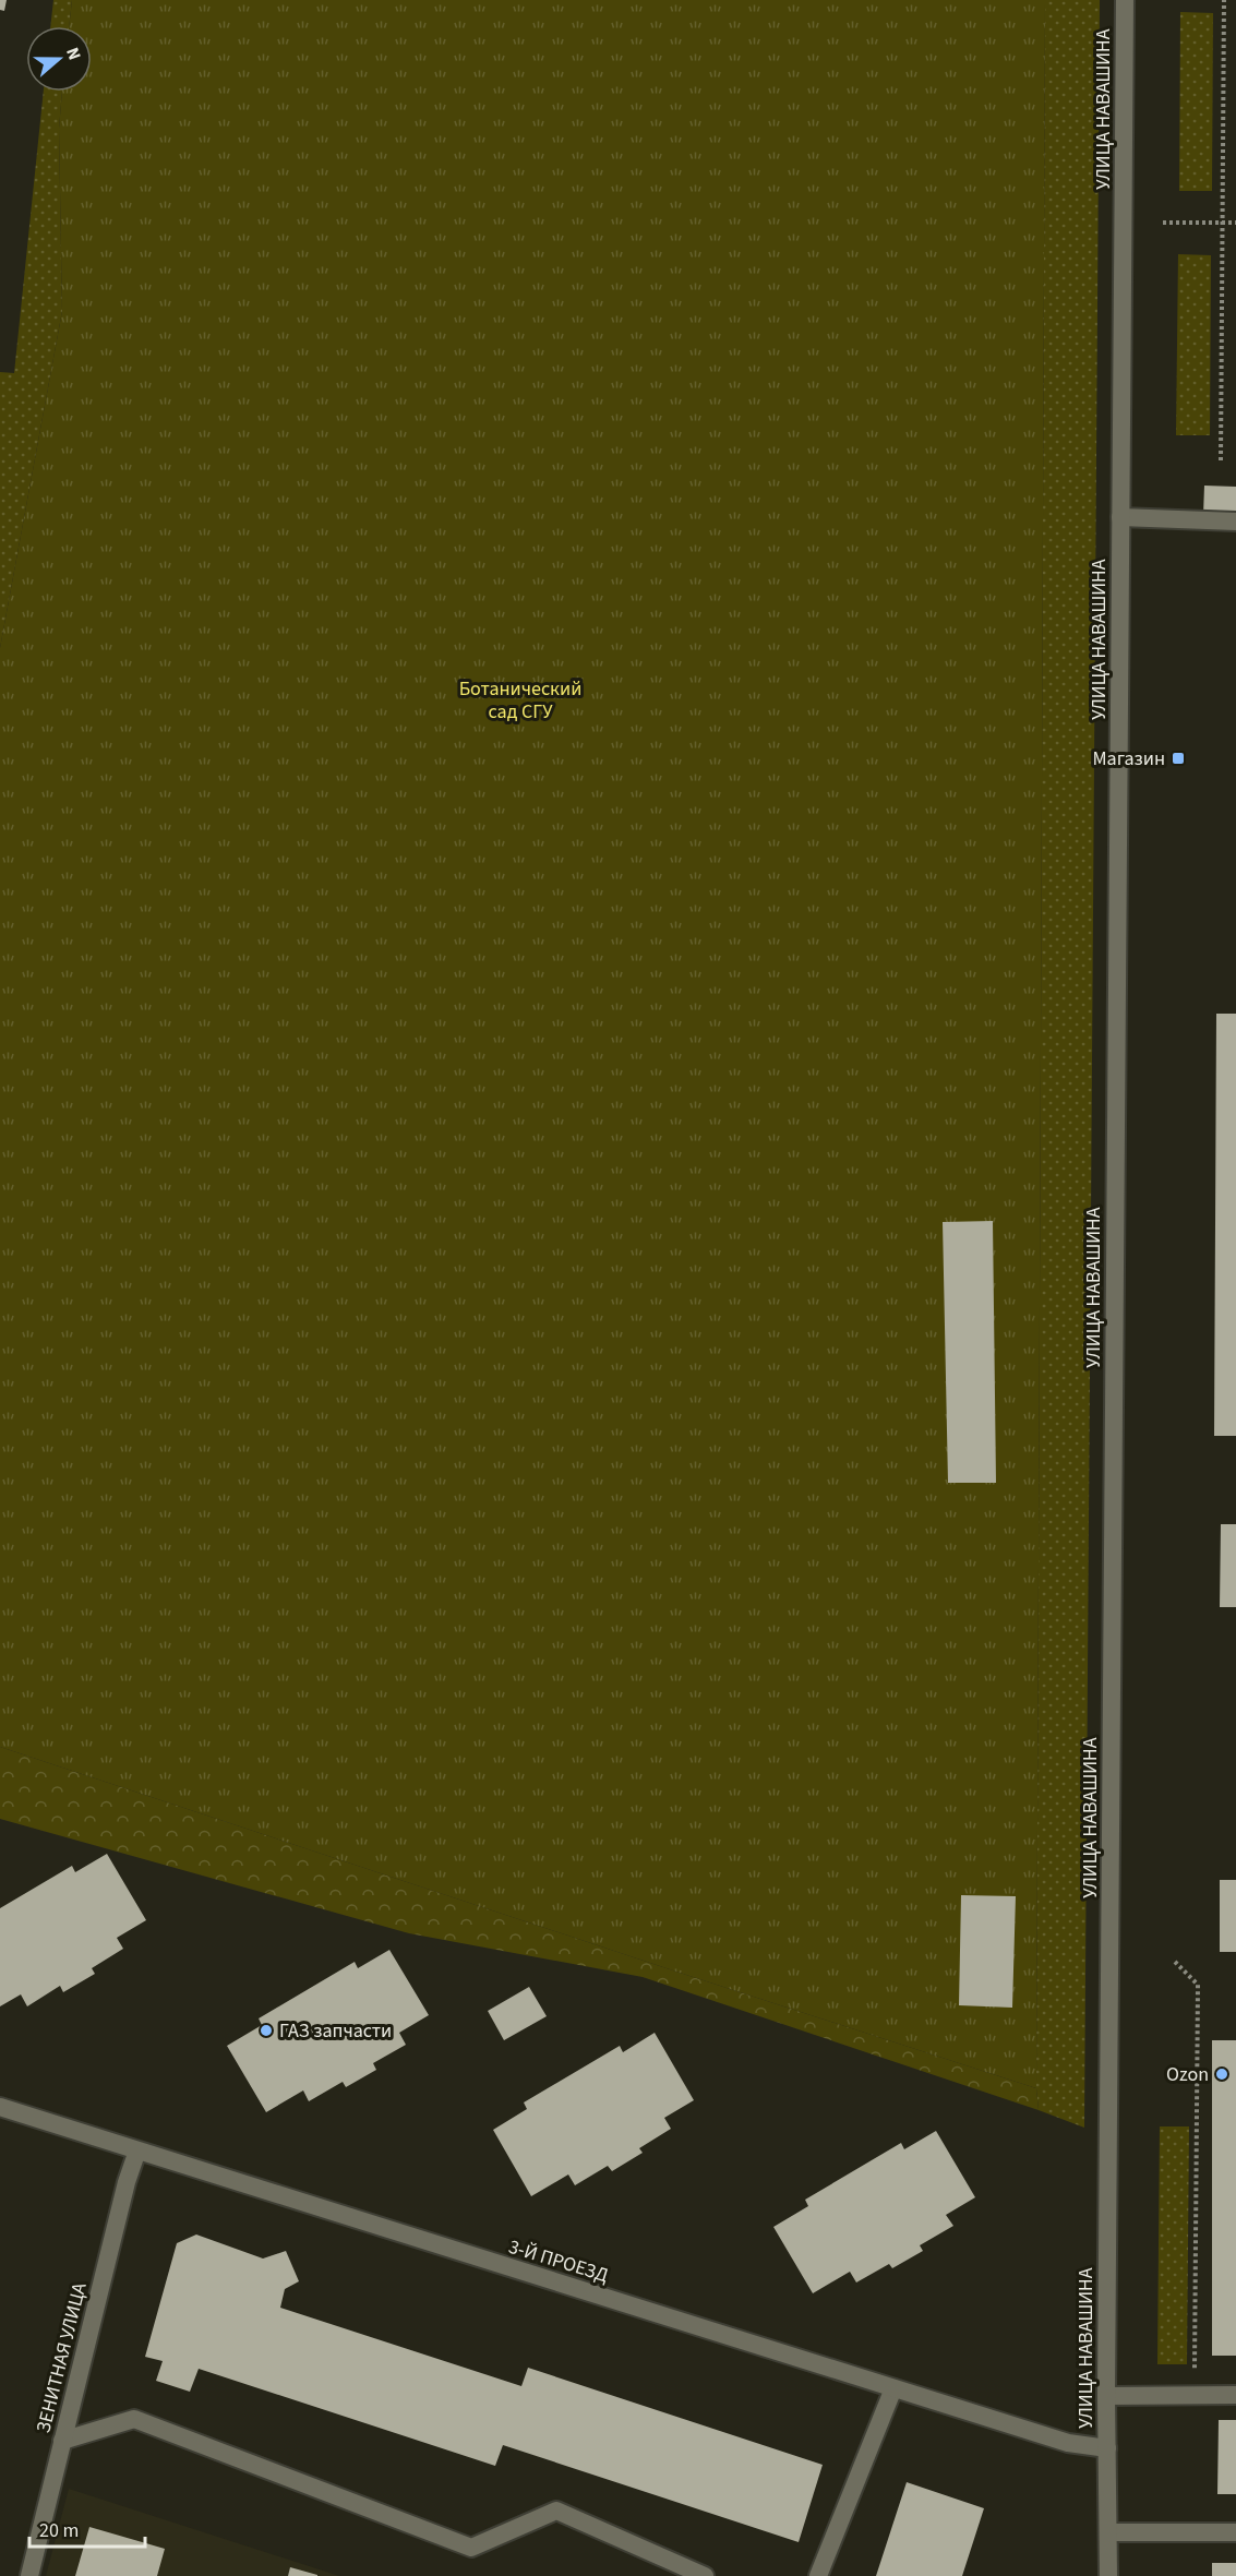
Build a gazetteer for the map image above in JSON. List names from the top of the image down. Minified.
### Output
{"streets":{"main road":["УЛИЦА НАВАШИНА","3-Й ПРОЕЗД","ЗЕНИТНАЯ УЛИЦА"]},"crossings":[["УЛИЦА НАВАШИНА","3-Й ПРОЕЗД"],["3-Й ПРОЕЗД","ЗЕНИТНАЯ УЛИЦА"]],"parks":["Ботанический сад СГУ"],"places":{"transit":["Магазин"],"other":["ГАЗ запчасти","Ozon"]},"scale_bar":"20 m","north":"right"}
